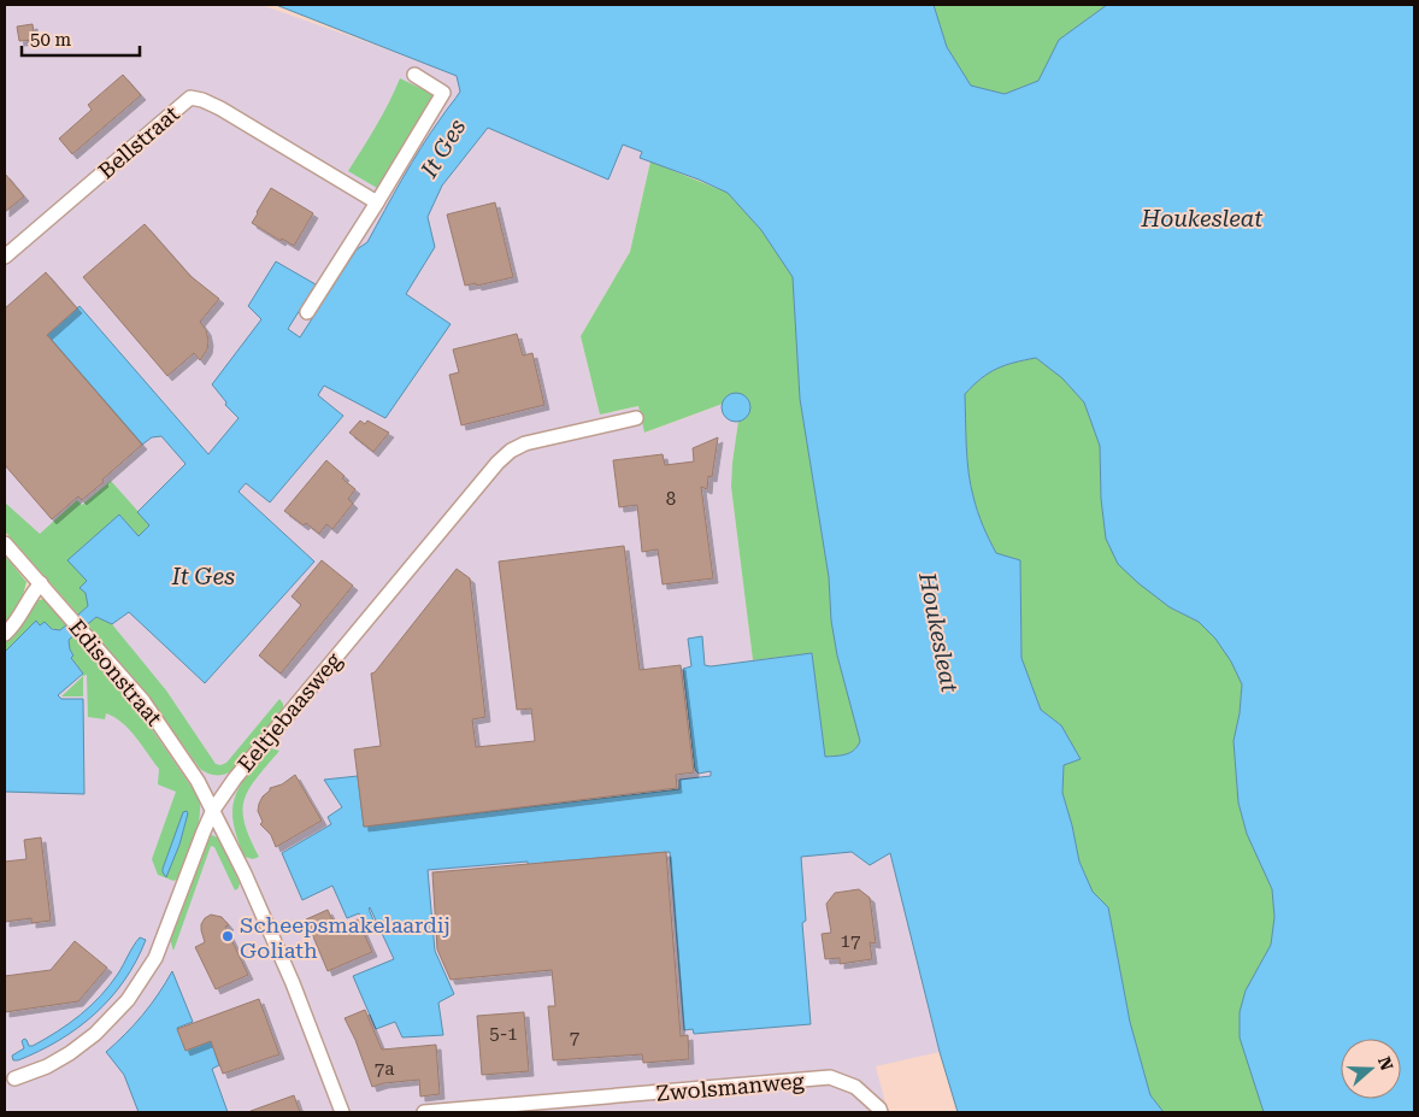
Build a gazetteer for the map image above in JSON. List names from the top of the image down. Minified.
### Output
{"streets":{"street":["Bellstraat","Edisonstraat","Eeltjebaasweg","Zwolsmanweg"]},"crossings":[["Edisonstraat","Eeltjebaasweg"]],"water":["It Ges","Houkesleat"],"places":["Scheepsmakelaardij Goliath"],"house_numbers":["8","17","5-1","7","7a"],"scale_bar":"50 m","north":"right"}
